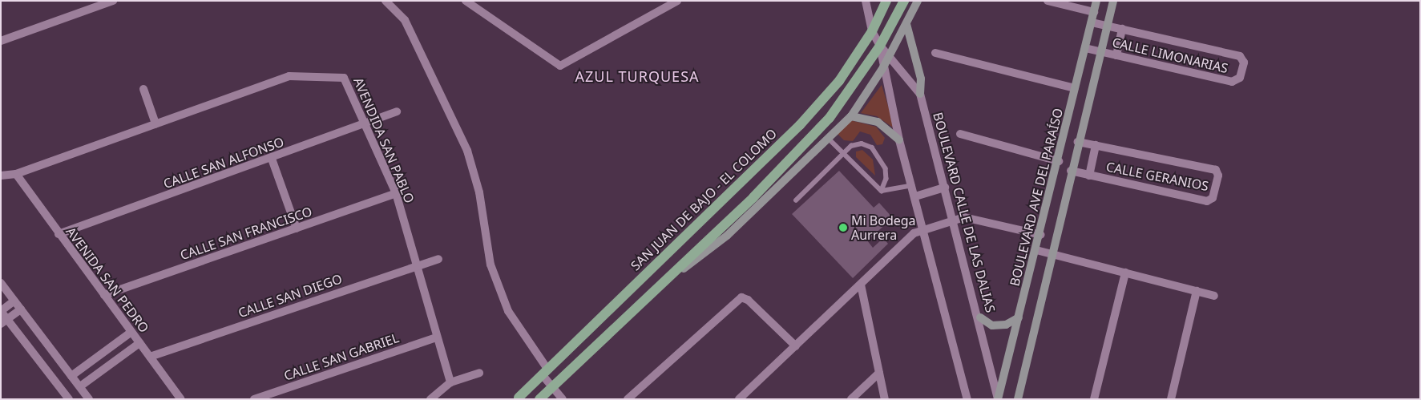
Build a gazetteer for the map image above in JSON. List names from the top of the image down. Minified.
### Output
{"streets":{"main road":["SAN JUAN DE BAJO - EL COLOMO"],"street":["CALLE LIMONARIAS","AVENDIDA SAN PABLO","CALLE SAN ALFONSO","CALLE GERANIOS","BOULEVARD AVE DEL PARAÍSO","BOULEVARD CALLE DE LAS DALIAS","CALLE SAN FRANCISCO","AVENIDA SAN PEDRO","CALLE SAN DIEGO","CALLE SAN GABRIEL"]},"crossings":[["CALLE LIMONARIAS","BOULEVARD AVE DEL PARAÍSO"],["AVENDIDA SAN PABLO","CALLE SAN ALFONSO"],["AVENDIDA SAN PABLO","CALLE SAN FRANCISCO"],["AVENDIDA SAN PABLO","AVENIDA SAN PEDRO"],["AVENDIDA SAN PABLO","CALLE SAN DIEGO"],["AVENDIDA SAN PABLO","CALLE SAN GABRIEL"],["CALLE SAN ALFONSO","AVENIDA SAN PEDRO"],["CALLE GERANIOS","BOULEVARD AVE DEL PARAÍSO"],["BOULEVARD AVE DEL PARAÍSO","BOULEVARD CALLE DE LAS DALIAS"],["SAN JUAN DE BAJO - EL COLOMO","BOULEVARD CALLE DE LAS DALIAS"],["CALLE SAN FRANCISCO","AVENIDA SAN PEDRO"],["AVENIDA SAN PEDRO","CALLE SAN DIEGO"]],"districts":["AZUL TURQUESA"],"places":["Mi Bodega Aurrera"]}
